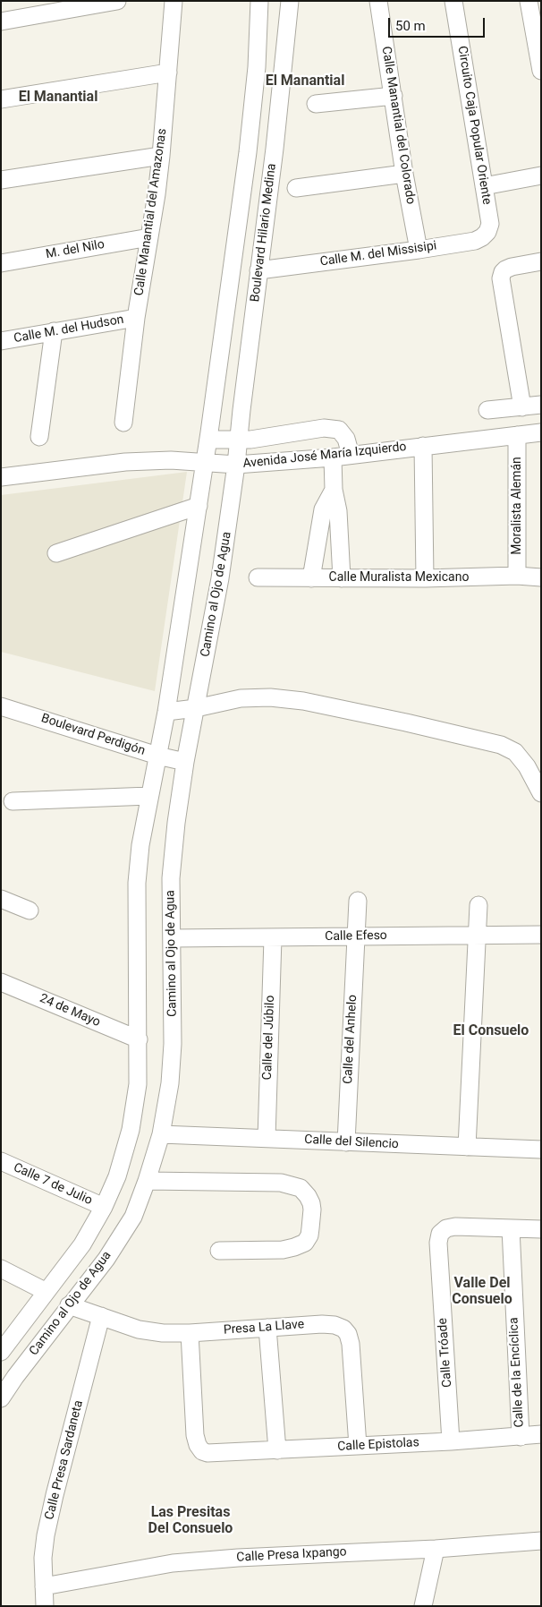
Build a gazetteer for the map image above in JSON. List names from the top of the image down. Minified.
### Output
{"streets":{"street":["Calle Manantial del Colorado","Circuito Caja Popular Oriente","Calle Manantial del Amazonas","Boulevard Hilario Medina","M. del Nilo","Calle M. del Missisipi","Calle M. del Hudson","Avenida José María Izquierdo","Moralista Alemán","Calle Muralista Mexicano","Camino al Ojo de Agua","Boulevard Perdigón","Calle Efeso","24 de Mayo","Calle del Júbilo","Calle del Anhelo","Calle del Silencio","Calle 7 de Julio","Presa La Llave","Calle Tróade","Calle de la Encíclica","Calle Epistolas","Calle Presa Sardaneta","Calle Presa Ixpango"]},"crossings":[["Calle Manantial del Colorado","Calle M. del Missisipi"],["Circuito Caja Popular Oriente","Calle M. del Missisipi"],["Calle Manantial del Amazonas","M. del Nilo"],["Calle Manantial del Amazonas","Calle M. del Hudson"],["Boulevard Hilario Medina","Calle M. del Missisipi"],["Boulevard Hilario Medina","Avenida José María Izquierdo"],["Boulevard Hilario Medina","Camino al Ojo de Agua"],["Avenida José María Izquierdo","Moralista Alemán"],["Avenida José María Izquierdo","Camino al Ojo de Agua"],["Moralista Alemán","Calle Muralista Mexicano"],["Camino al Ojo de Agua","Boulevard Perdigón"],["Camino al Ojo de Agua","Calle Efeso"],["Camino al Ojo de Agua","24 de Mayo"],["Camino al Ojo de Agua","Calle del Silencio"],["Camino al Ojo de Agua","Calle 7 de Julio"],["Camino al Ojo de Agua","Presa La Llave"],["Calle Efeso","Calle del Júbilo"],["Calle Efeso","Calle del Anhelo"],["Calle del Júbilo","Calle del Silencio"],["Calle del Anhelo","Calle del Silencio"],["Presa La Llave","Calle Epistolas"],["Presa La Llave","Calle Presa Sardaneta"],["Calle Tróade","Calle de la Encíclica"],["Calle Tróade","Calle Epistolas"],["Calle de la Encíclica","Calle Epistolas"],["Calle Presa Sardaneta","Calle Presa Ixpango"]],"districts":["El Manantial","El Manantial","El Consuelo","Valle Del Consuelo","Las Presitas Del Consuelo"],"scale_bar":"50 m"}
